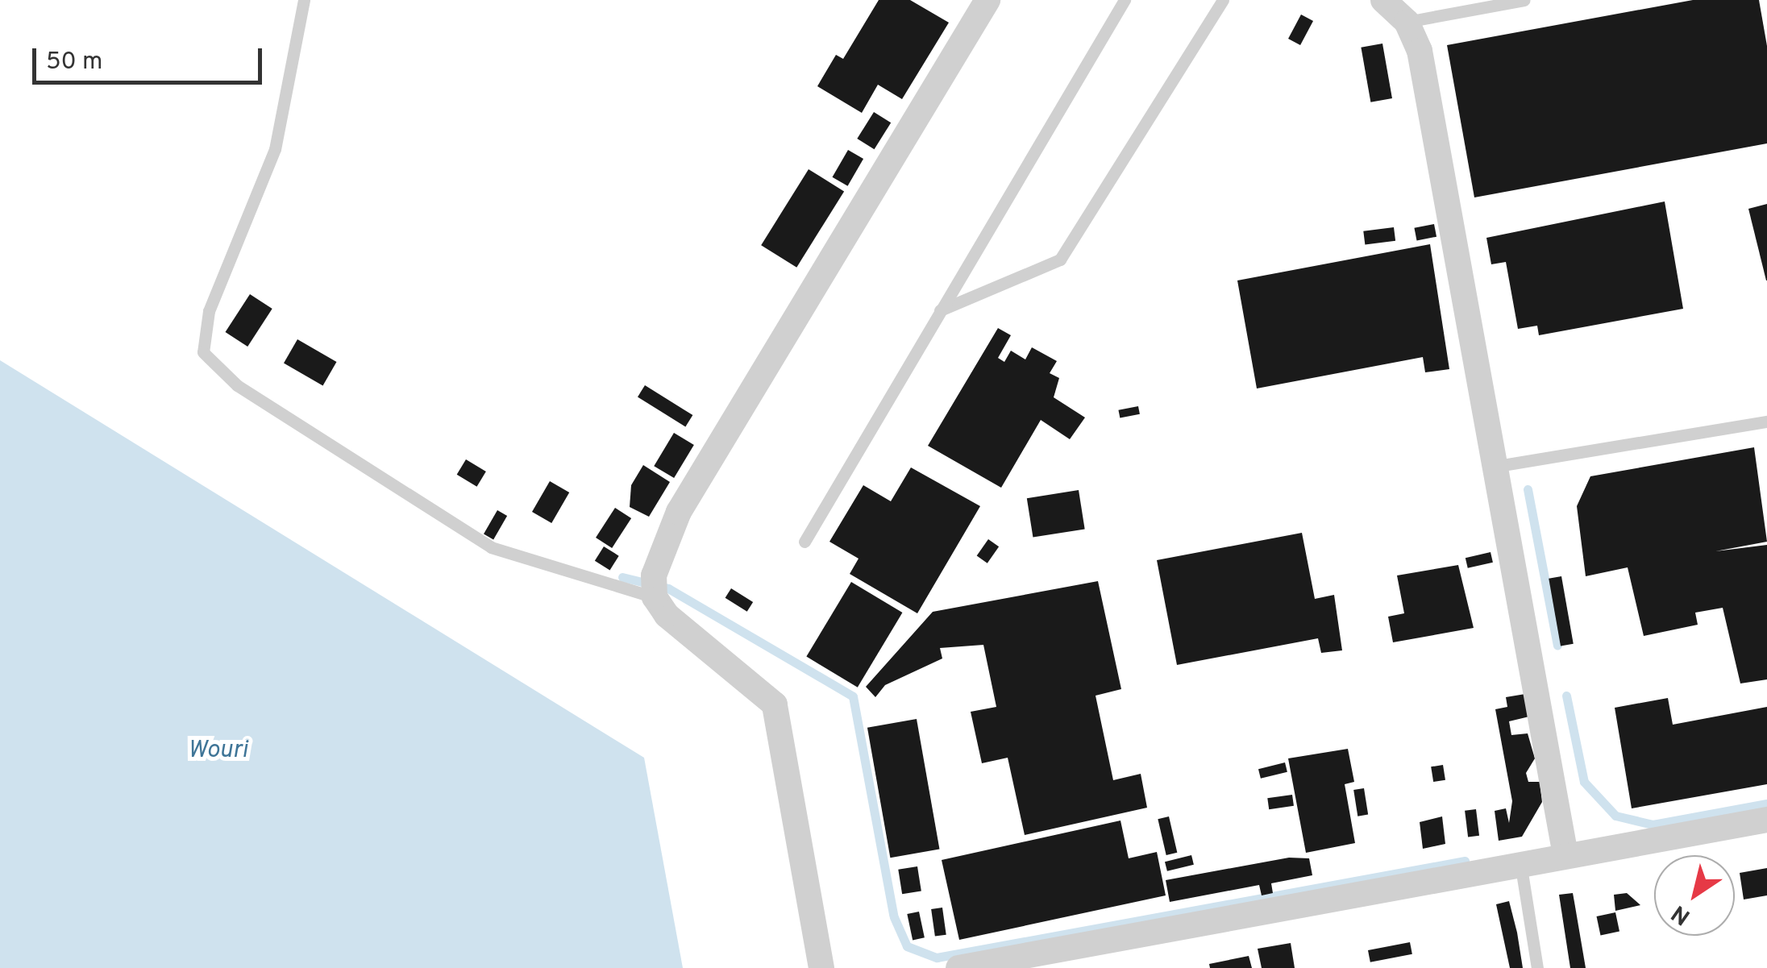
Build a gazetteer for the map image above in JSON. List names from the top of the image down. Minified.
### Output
{"water":["Wouri"],"scale_bar":"50 m","north":"bottom left"}
